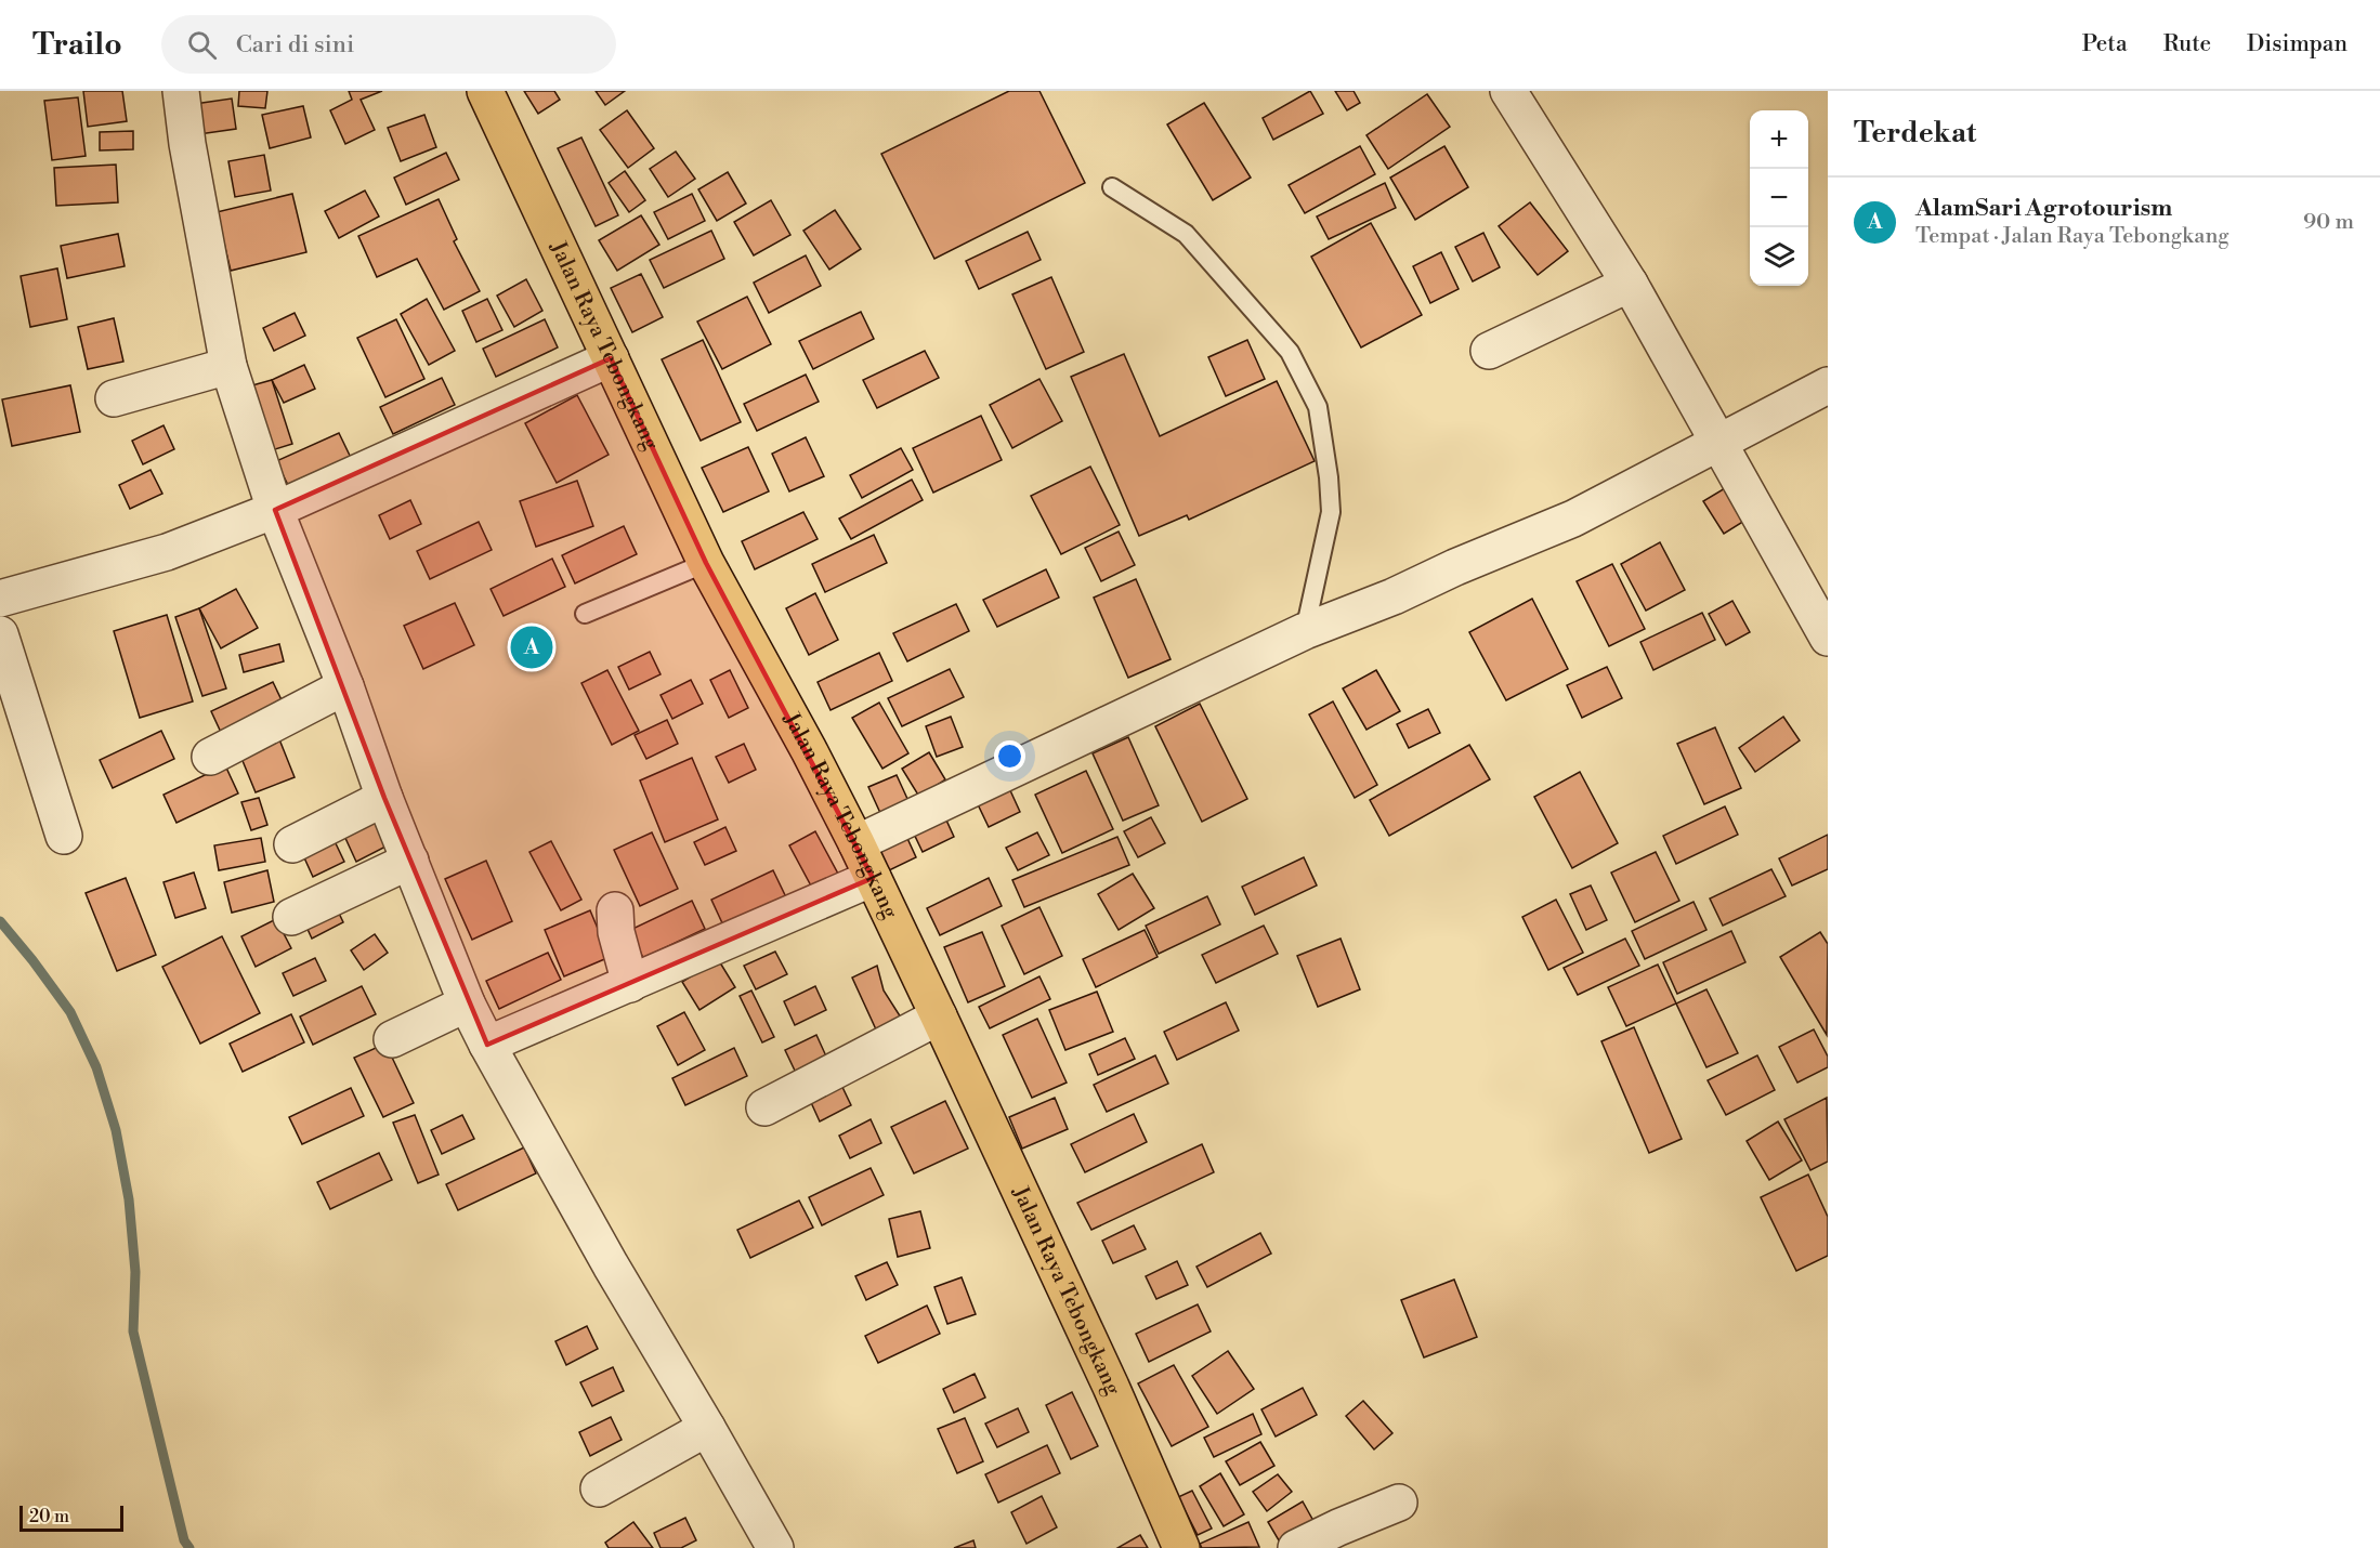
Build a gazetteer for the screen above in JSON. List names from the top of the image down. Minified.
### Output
{"streets":{"main road":["Jalan Raya Tebongkang"]},"scale_bar":"20 m","page":{"header":"Trailo","search":"Cari di sini","nav":["Peta","Rute","Disimpan"],"heading":"Terdekat","map_buttons":["+","−"],"list":[{"mark":"A","name":"AlamSari Agrotourism","note":"Tempat · Jalan Raya Tebongkang","value":"90 m"}],"pins":"A","scale":"20 m"}}
